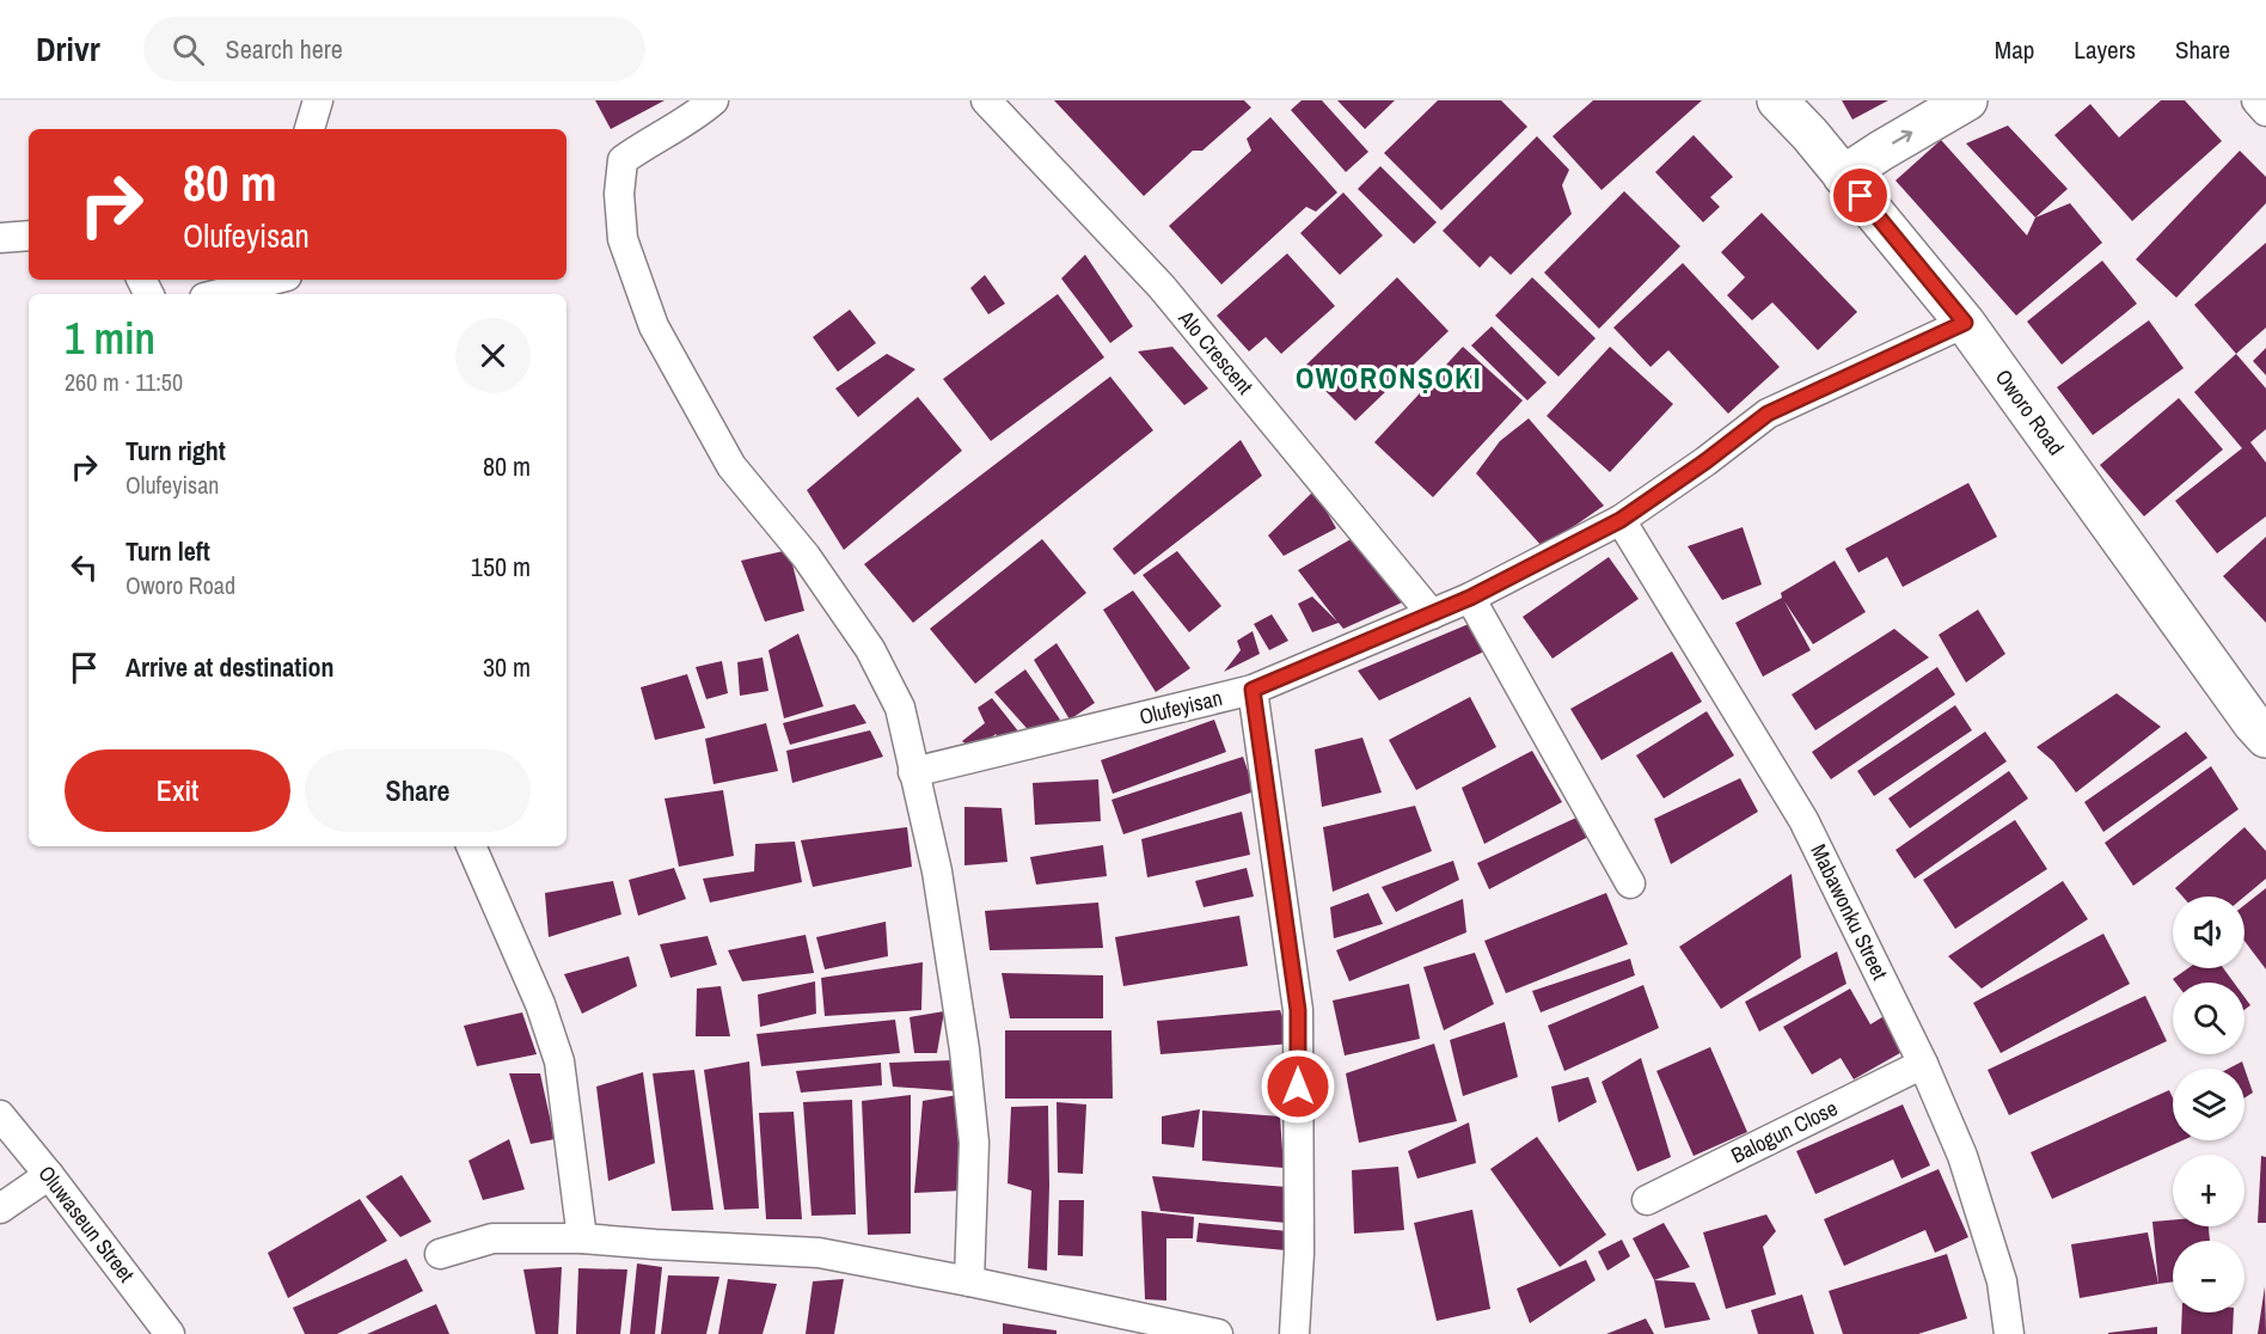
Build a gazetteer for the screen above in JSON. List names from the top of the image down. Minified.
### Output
{"streets":{"street":["Alo Crescent","Oworo Road","Olufeyisan","Mabawonku Street","Balogun Close","Oluwaseun Street"]},"crossings":[["Alo Crescent","Olufeyisan"],["Oworo Road","Olufeyisan"],["Olufeyisan","Mabawonku Street"],["Mabawonku Street","Balogun Close"]],"districts":["OWORONṢOKI"],"page":{"header":"Drivr","search":"Search here","nav":["Map","Layers","Share"],"turn":["80 m","Olufeyisan"],"heading":["1 min","260 m · 11:50"],"list":[{"name":"Turn right","note":"Olufeyisan","value":"80 m"},{"name":"Turn left","note":"Oworo Road","value":"150 m"},{"name":"Arrive at destination","value":"30 m"}],"buttons":["Exit","Share"],"map_buttons":["+","−"]}}
